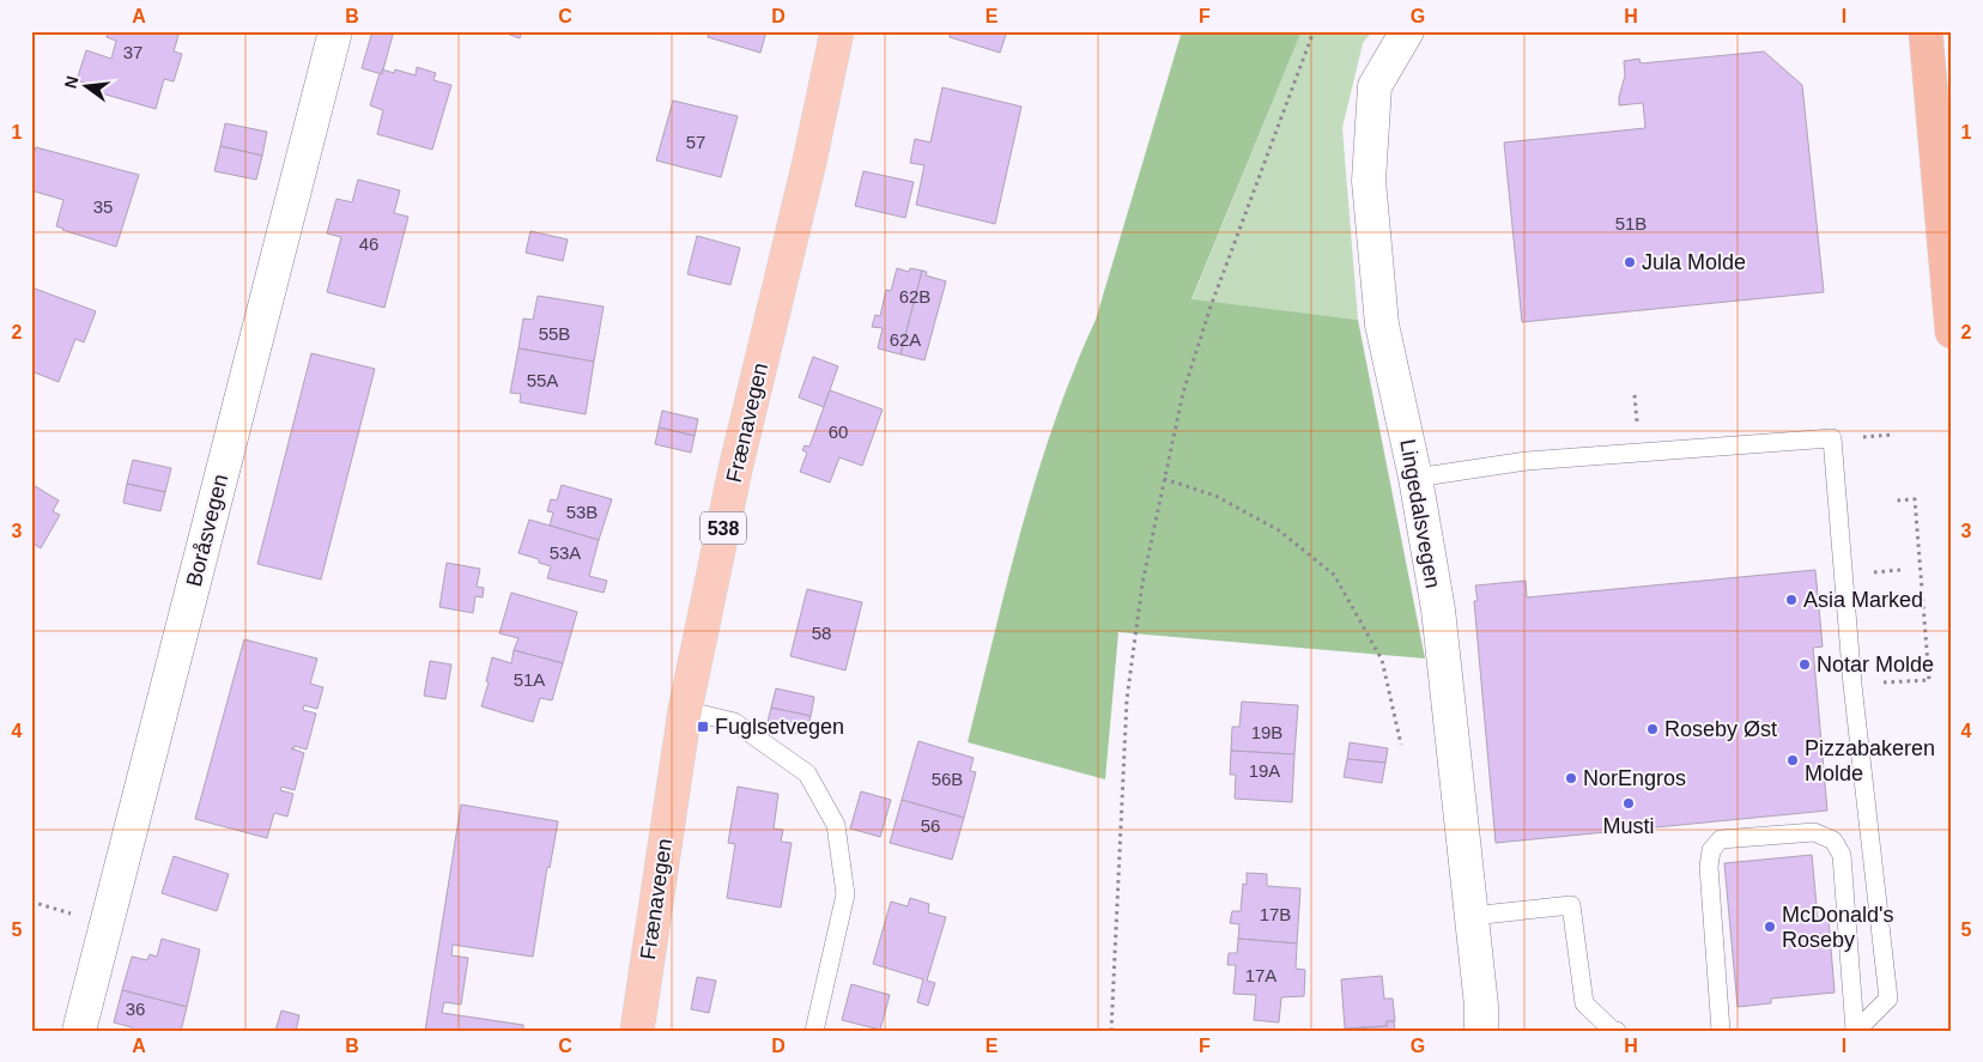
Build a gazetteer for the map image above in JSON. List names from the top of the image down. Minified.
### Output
{"streets":{"main road":["Frænavegen","538"],"street":["Lingedalsvegen","Boråsvegen"]},"places":{"other":["Jula Molde","Asia Marked","Notar Molde","Roseby Øst","Pizzabakeren Molde","NorEngros","Musti","McDonald's Roseby"],"transit":["Fuglsetvegen"]},"house_numbers":["37","57","35","51B","46","62B","55B","62A","55A","60","53B","53A","58","51A","19B","19A","56B","56","17B","17A","36"],"north":"left","grid":{"columns":["A","B","C","D","E","F","G","H","I"],"rows":["1","2","3","4","5"]}}
